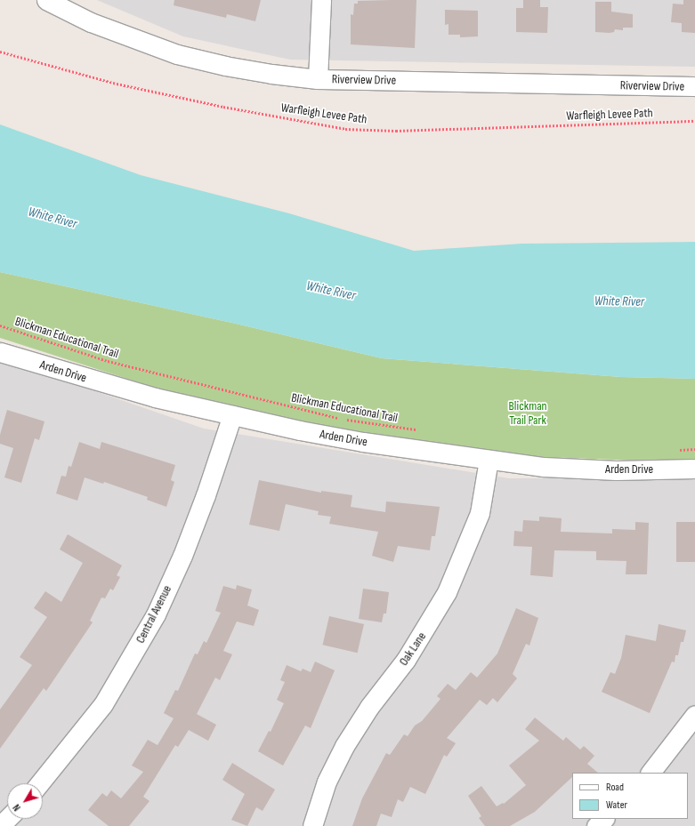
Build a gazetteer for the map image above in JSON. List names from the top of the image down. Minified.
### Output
{"streets":{"street":["Riverview Drive","Arden Drive","Central Avenue","Oak Lane"],"path":["Warfleigh Levee Path","Blickman Educational Trail"]},"crossings":[["Arden Drive","Central Avenue"],["Arden Drive","Oak Lane"]],"water":["White River"],"parks":["Blickman Trail Park"],"legend":["Road","Water"],"north":"bottom left"}
